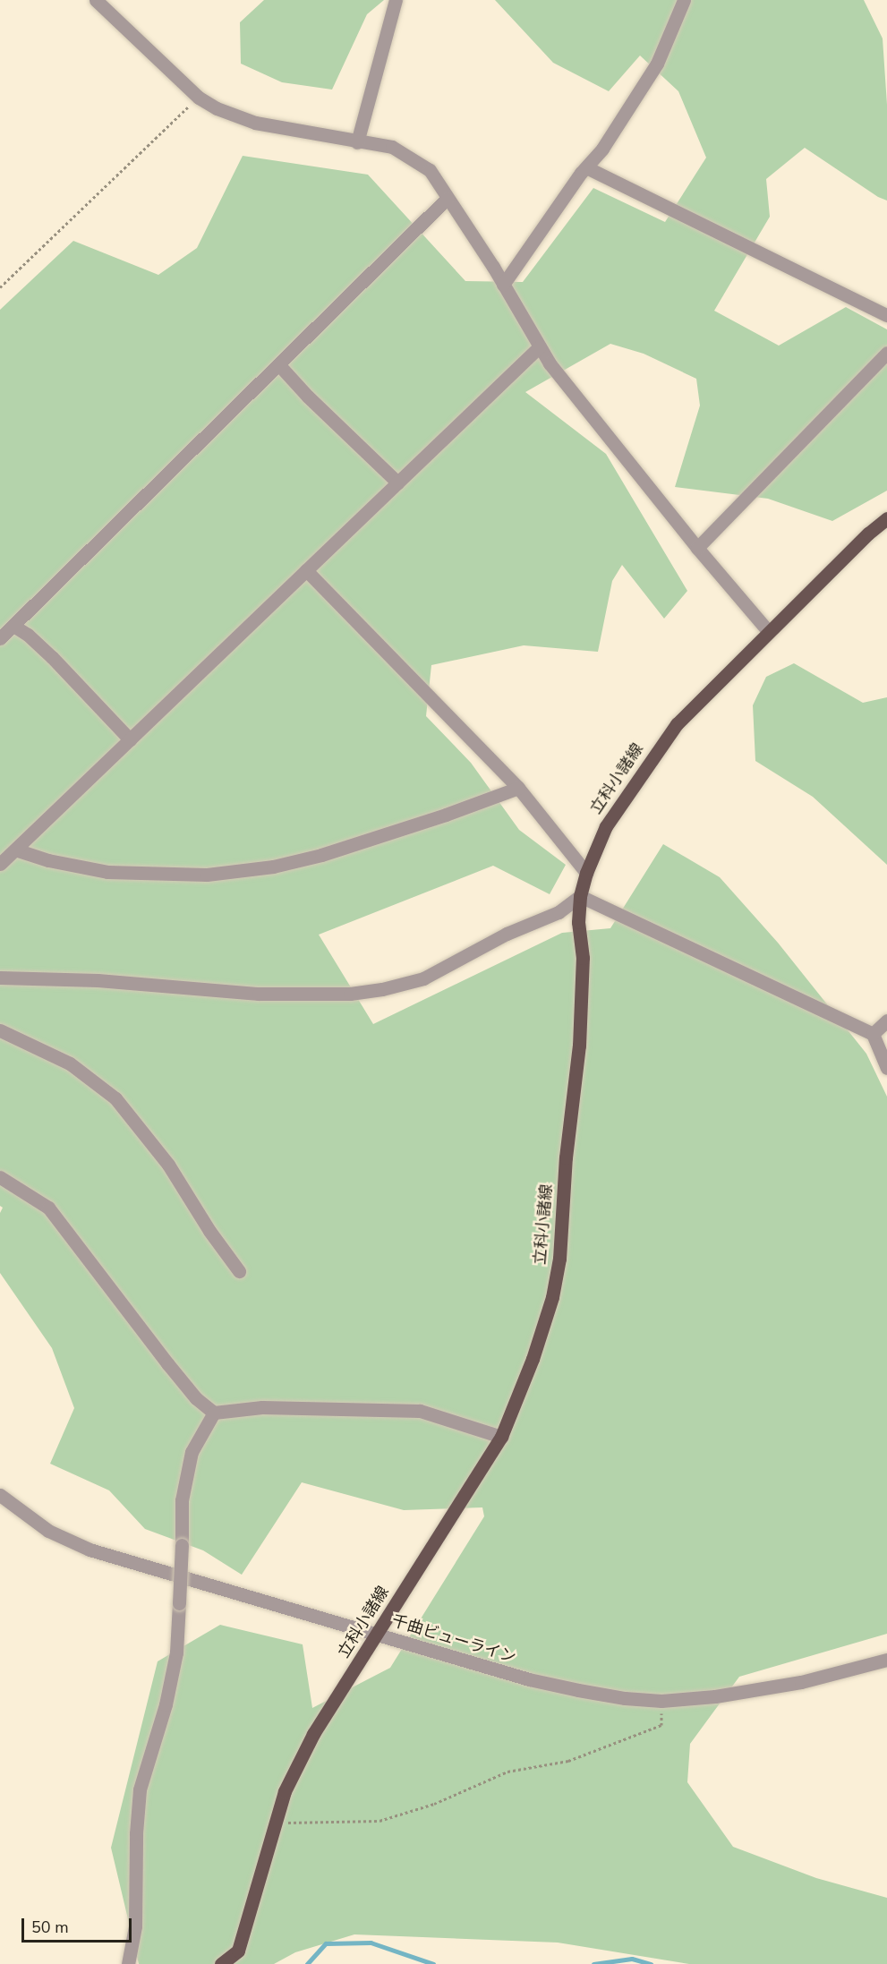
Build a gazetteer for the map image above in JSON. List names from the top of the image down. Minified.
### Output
{"streets":{"main road":["立科小諸線"],"street":["千曲ビューライン"]},"crossings":[["立科小諸線","千曲ビューライン"]],"scale_bar":"50 m"}
